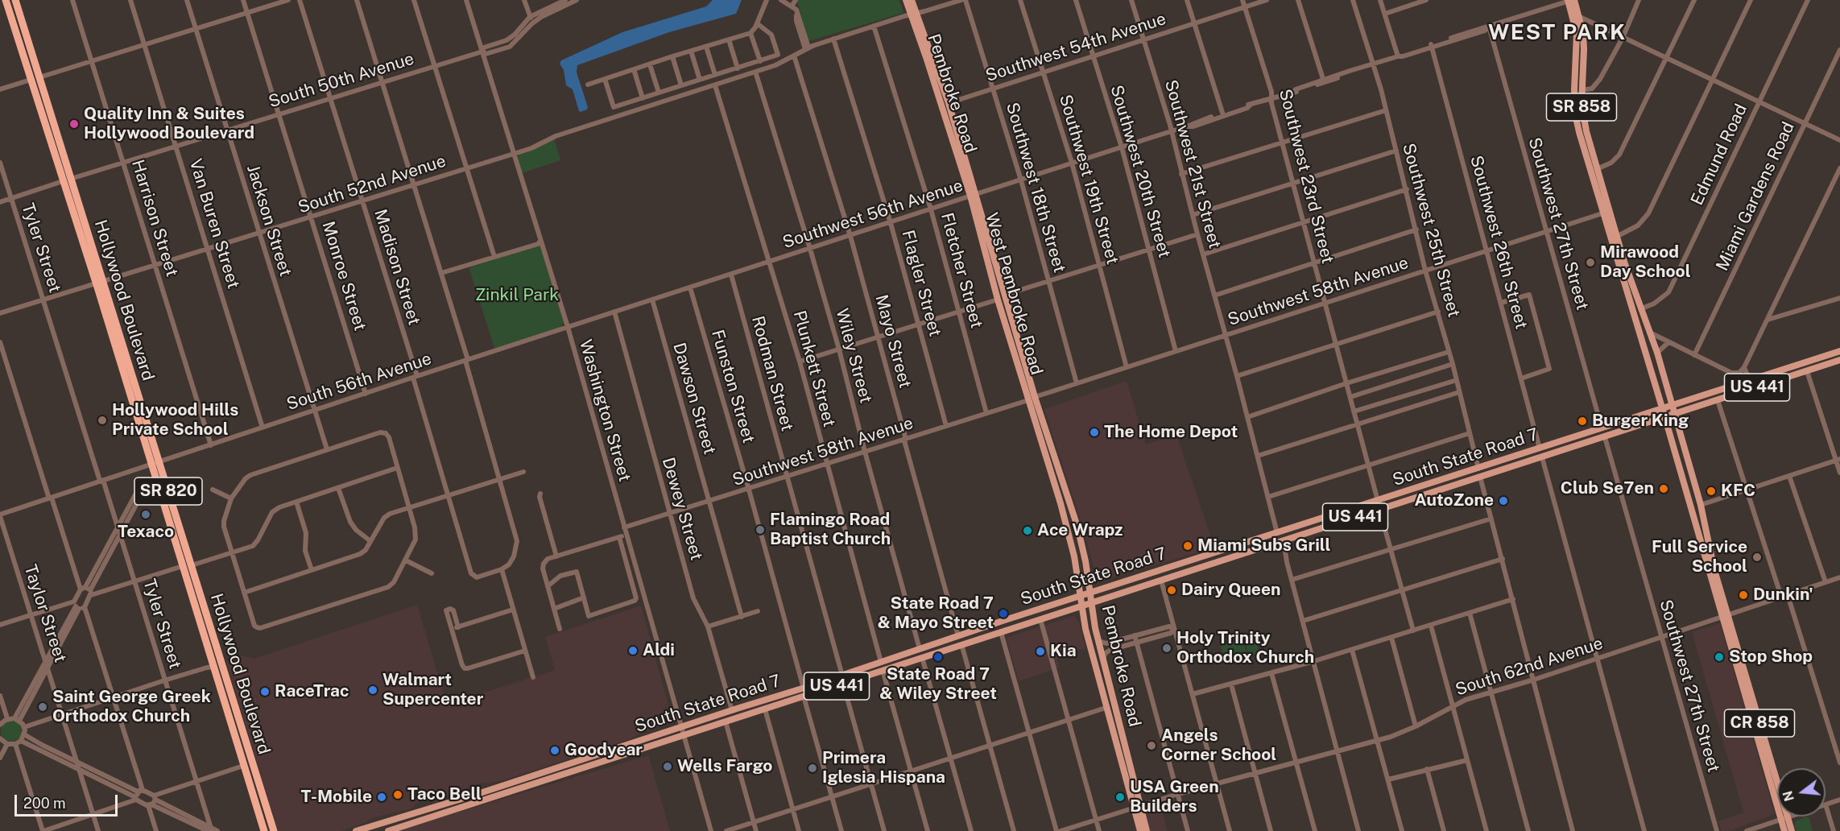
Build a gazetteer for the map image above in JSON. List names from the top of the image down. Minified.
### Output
{"streets":{"highway":["Hollywood Boulevard","SR 820"],"main road":["Pembroke Road","SR 858","West Pembroke Road","US 441","South State Road 7","CR 858"],"street":["Southwest 54th Avenue","South 50th Avenue","Edmund Road","Southwest 21st Street","Southwest 20th Street","Southwest 23rd Street","Southwest 19th Street","South 52nd Avenue","Southwest 18th Street","Miami Gardens Road","Southwest 56th Avenue","Harrison Street","Jackson Street","Van Buren Street","Southwest 27th Street","Southwest 25th Street","Southwest 26th Street","Tyler Street","Madison Street","Fletcher Street","Monroe Street","Flagler Street","Southwest 58th Avenue","Mayo Street","Wiley Street","Plunkett Street","Rodman Street","South 56th Avenue","Funston Street","Dawson Street","Washington Street","Dewey Street","Taylor Street","South 62nd Avenue"]},"crossings":[["Southwest 54th Avenue","Pembroke Road"],["Southwest 54th Avenue","Southwest 21st Street"],["Southwest 54th Avenue","Southwest 20th Street"],["Southwest 54th Avenue","Southwest 23rd Street"],["Southwest 54th Avenue","Southwest 19th Street"],["Southwest 54th Avenue","Southwest 18th Street"],["South 50th Avenue","Harrison Street"],["South 50th Avenue","Jackson Street"],["South 50th Avenue","Van Buren Street"],["South 50th Avenue","Tyler Street"],["South 50th Avenue","Madison Street"],["South 50th Avenue","Monroe Street"],["South 50th Avenue","Hollywood Boulevard"],["South 50th Avenue","Washington Street"],["Pembroke Road","Southwest 56th Avenue"],["Pembroke Road","Southwest 58th Avenue"],["Pembroke Road","West Pembroke Road"],["Pembroke Road","South State Road 7"],["Pembroke Road","South 62nd Avenue"],["SR 858","Edmund Road"],["SR 858","Southwest 56th Avenue"],["SR 858","Southwest 58th Avenue"],["SR 858","South State Road 7"],["SR 858","CR 858"],["Southwest 21st Street","Southwest 56th Avenue"],["Southwest 21st Street","Southwest 58th Avenue"],["Southwest 21st Street","South State Road 7"],["Southwest 20th Street","Southwest 56th Avenue"],["Southwest 20th Street","Southwest 58th Avenue"],["Southwest 23rd Street","Southwest 56th Avenue"],["Southwest 23rd Street","Southwest 58th Avenue"],["Southwest 23rd Street","South State Road 7"],["Southwest 19th Street","Southwest 56th Avenue"],["Southwest 19th Street","Southwest 58th Avenue"],["South 52nd Avenue","Harrison Street"],["South 52nd Avenue","Jackson Street"],["South 52nd Avenue","Van Buren Street"],["South 52nd Avenue","Tyler Street"],["South 52nd Avenue","Madison Street"],["South 52nd Avenue","Monroe Street"],["South 52nd Avenue","Hollywood Boulevard"],["South 52nd Avenue","Plunkett Street"],["South 52nd Avenue","Washington Street"],["Southwest 18th Street","Southwest 56th Avenue"],["Southwest 18th Street","Southwest 58th Avenue"],["Southwest 56th Avenue","Southwest 27th Street"],["Southwest 56th Avenue","Southwest 25th Street"],["Southwest 56th Avenue","Southwest 26th Street"],["Southwest 56th Avenue","Fletcher Street"],["Southwest 56th Avenue","Flagler Street"],["Southwest 56th Avenue","West Pembroke Road"],["Southwest 56th Avenue","Mayo Street"],["Southwest 56th Avenue","Wiley Street"],["Southwest 56th Avenue","Plunkett Street"],["Southwest 56th Avenue","Rodman Street"],["Southwest 56th Avenue","South 56th Avenue"],["Southwest 56th Avenue","Funston Street"],["Southwest 56th Avenue","Dawson Street"],["Southwest 56th Avenue","Washington Street"],["Southwest 56th Avenue","Dewey Street"],["Harrison Street","South 56th Avenue"],["Jackson Street","South 56th Avenue"],["Van Buren Street","South 56th Avenue"],["Southwest 27th Street","Southwest 58th Avenue"],["Southwest 27th Street","South State Road 7"],["Southwest 27th Street","South 62nd Avenue"],["Southwest 25th Street","Southwest 58th Avenue"],["Southwest 25th Street","South State Road 7"],["Southwest 26th Street","Southwest 58th Avenue"],["Southwest 26th Street","South State Road 7"],["Tyler Street","South 56th Avenue"],["Madison Street","South 56th Avenue"],["Fletcher Street","Southwest 58th Avenue"],["Monroe Street","South 56th Avenue"],["Flagler Street","Southwest 58th Avenue"],["Southwest 58th Avenue","West Pembroke Road"],["Southwest 58th Avenue","Mayo Street"],["Southwest 58th Avenue","Wiley Street"],["Southwest 58th Avenue","Plunkett Street"],["Southwest 58th Avenue","Rodman Street"],["Southwest 58th Avenue","Funston Street"],["Southwest 58th Avenue","Dawson Street"],["Southwest 58th Avenue","Washington Street"],["Southwest 58th Avenue","Dewey Street"],["Hollywood Boulevard","South 56th Avenue"],["Mayo Street","South State Road 7"],["Wiley Street","South State Road 7"],["Plunkett Street","South State Road 7"],["Rodman Street","South State Road 7"],["South 56th Avenue","Washington Street"],["South 56th Avenue","Taylor Street"],["Funston Street","South State Road 7"],["Washington Street","South State Road 7"],["South State Road 7","Dewey Street"],["South State Road 7","CR 858"],["South 62nd Avenue","CR 858"]],"districts":["WEST PARK"],"parks":["Zinkil Park"],"places":["Quality Inn & Suites Hollywood Boulevard","Mirawood Day School","Hollywood Hills Private School","Burger King","The Home Depot","Club Se7en","KFC","AutoZone","Texaco","Flamingo Road Baptist Church","Ace Wrapz","Miami Subs Grill","Full Service School","Dairy Queen","Dunkin'","State Road 7 & Mayo Street","Holy Trinity Orthodox Church","Aldi","Kia","State Road 7 & Wiley Street","Stop Shop","Walmart Supercenter","RaceTrac","Saint George Greek Orthodox Church","Angels Corner School","Goodyear","Wells Fargo","Primera Iglesia Hispana","Taco Bell","T-Mobile","USA Green Builders"],"scale_bar":"200 m","north":"left"}
